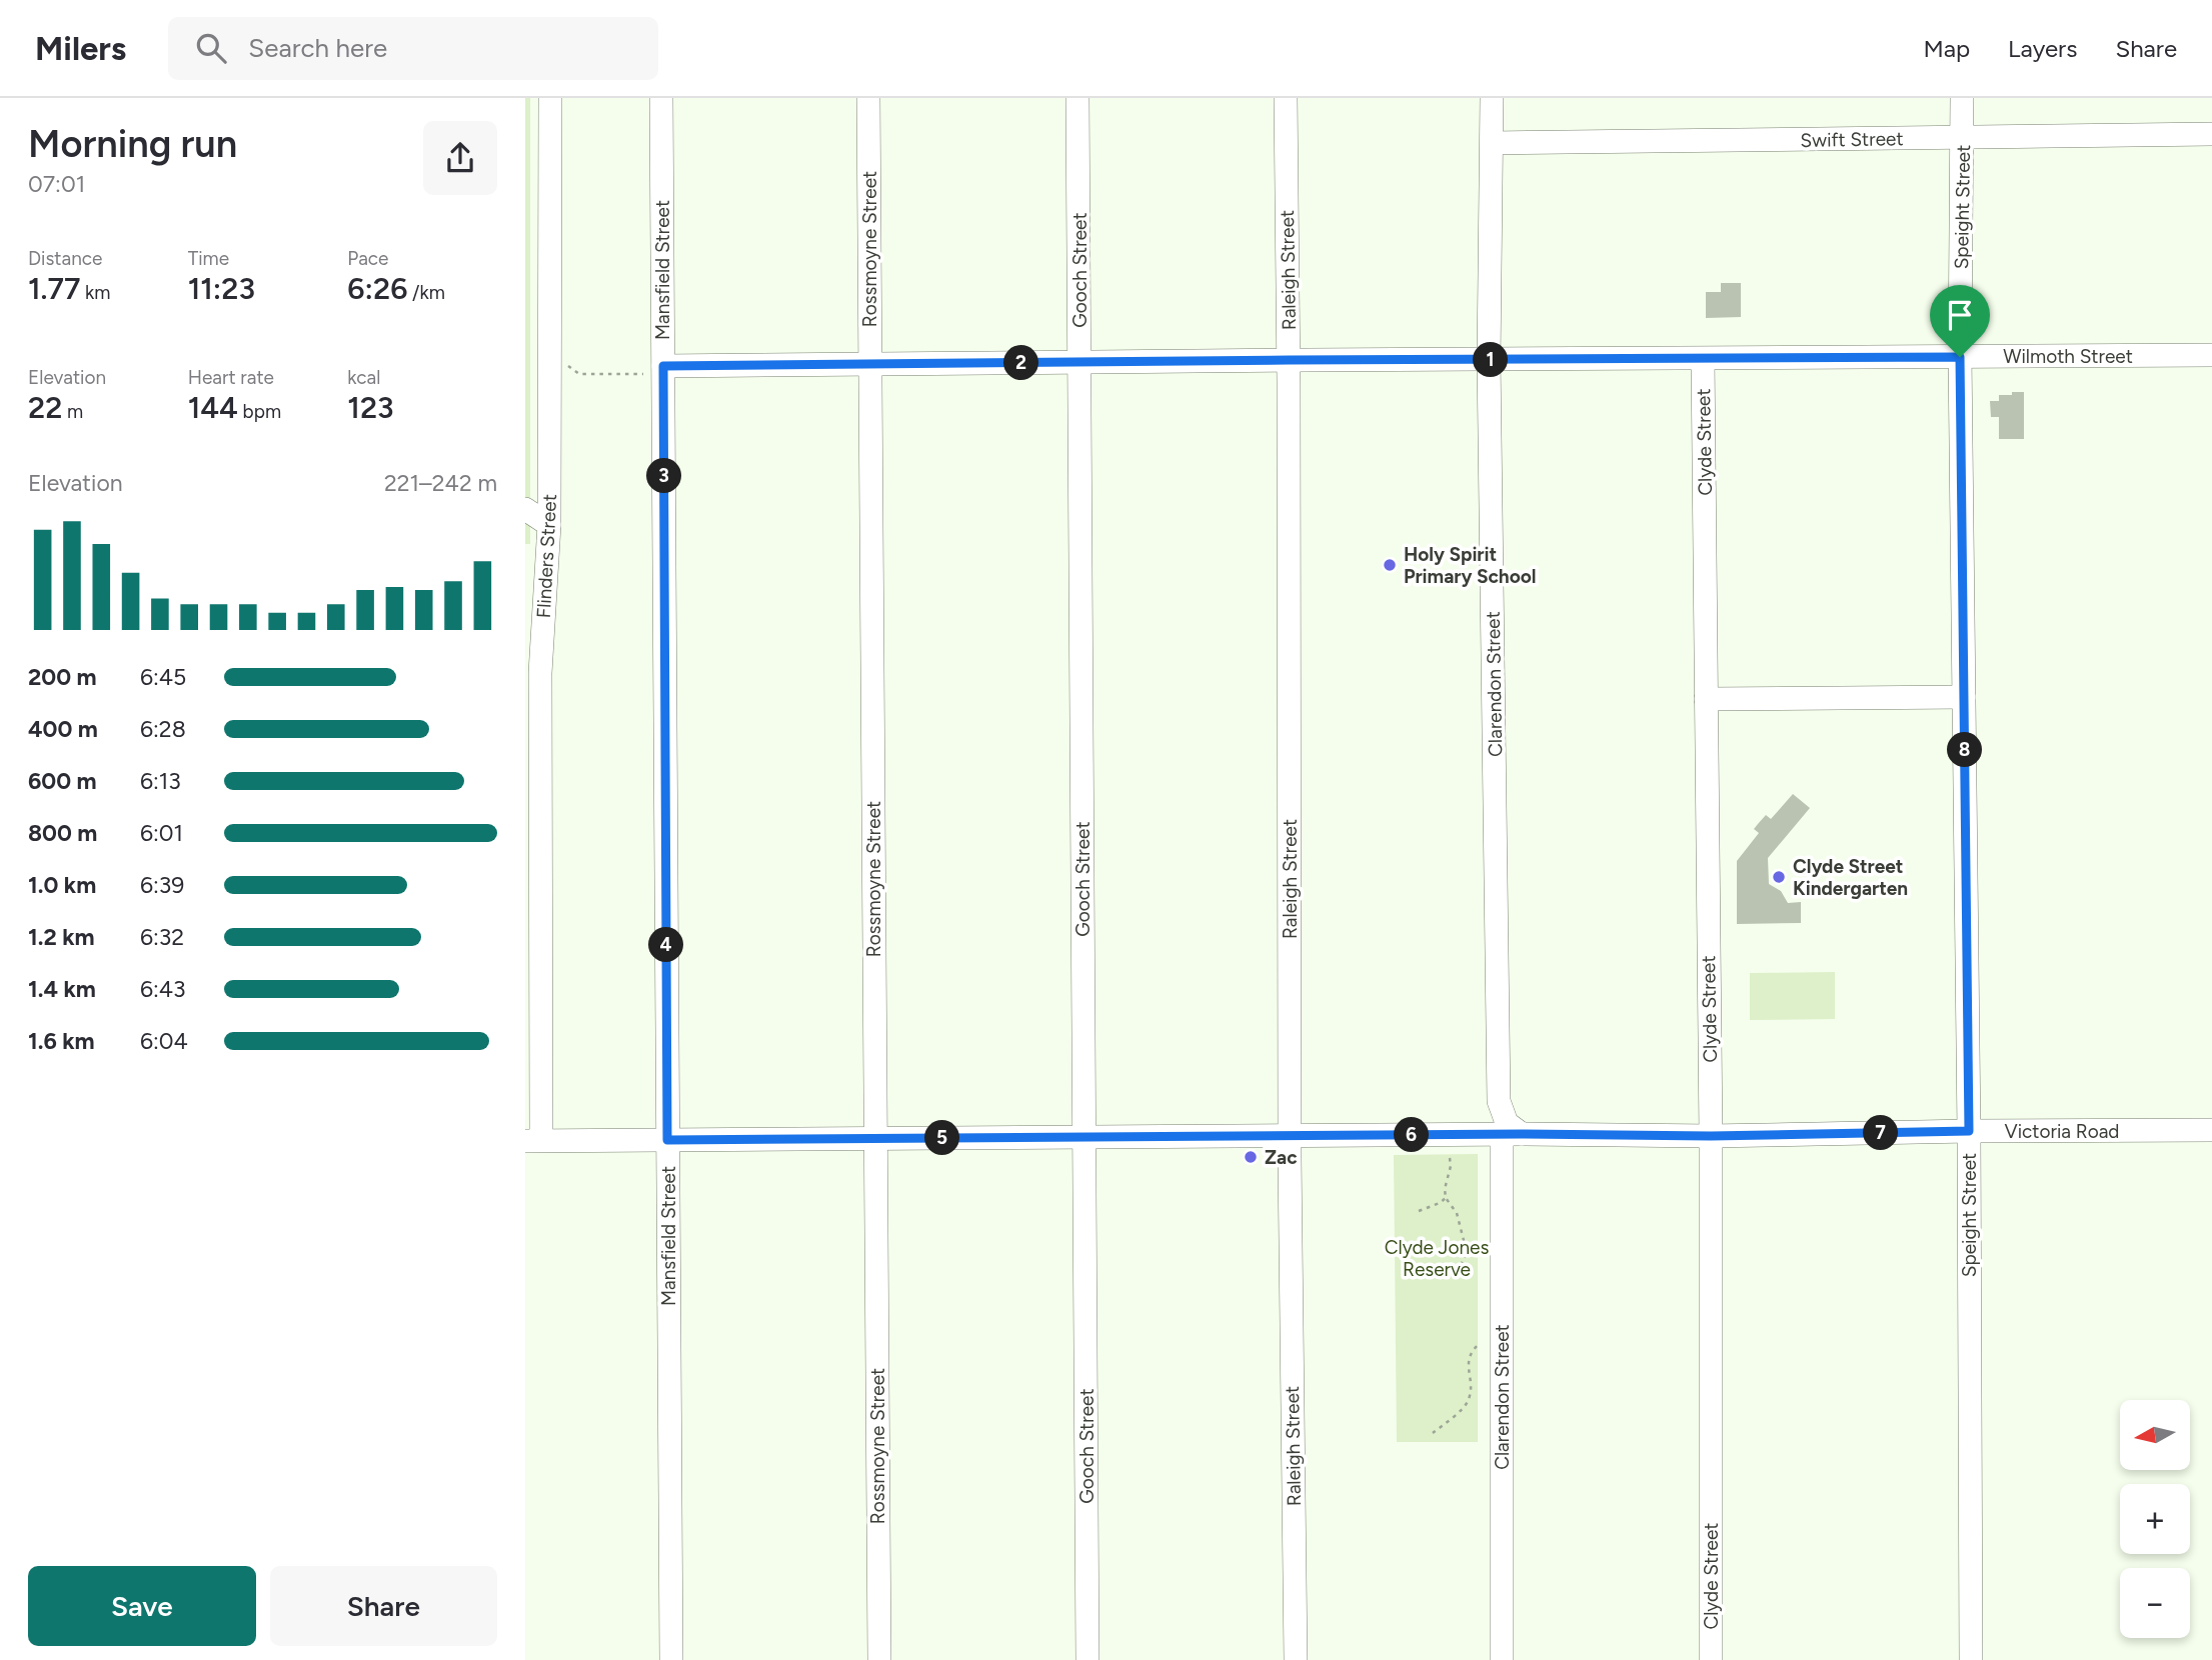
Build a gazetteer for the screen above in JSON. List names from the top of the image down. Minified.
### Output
{"streets":{"street":["Swift Street","Speight Street","Rossmoyne Street","Mansfield Street","Gooch Street","Raleigh Street","Wilmoth Street","Clyde Street","Flinders Street","Clarendon Street","Victoria Road"]},"crossings":[["Swift Street","Speight Street"],["Swift Street","Clarendon Street"],["Speight Street","Wilmoth Street"],["Speight Street","Victoria Road"],["Rossmoyne Street","Wilmoth Street"],["Rossmoyne Street","Victoria Road"],["Mansfield Street","Wilmoth Street"],["Mansfield Street","Victoria Road"],["Gooch Street","Wilmoth Street"],["Gooch Street","Victoria Road"],["Raleigh Street","Wilmoth Street"],["Raleigh Street","Victoria Road"],["Wilmoth Street","Clyde Street"],["Wilmoth Street","Clarendon Street"],["Clyde Street","Victoria Road"],["Flinders Street","Victoria Road"],["Clarendon Street","Victoria Road"]],"parks":["Clyde Jones Reserve"],"places":["Holy Spirit Primary School","Clyde Street Kindergarten","Zac"],"north":"left","page":{"header":"Milers","search":"Search here","nav":["Map","Layers","Share"],"heading":["Morning run","07:01"],"stats":[["Distance","1.77 km"],["Time","11:23"],["Pace","6:26 /km"],["Elevation","22 m"],["Heart rate","144 bpm"],["kcal","123"]],"pins":["1","2","3","8","4","7","6","5"],"chart":["Elevation","221–242 m"],"list":[{"name":"200 m","note":"6:45"},{"name":"400 m","note":"6:28"},{"name":"600 m","note":"6:13"},{"name":"800 m","note":"6:01"},{"name":"1.0 km","note":"6:39"},{"name":"1.2 km","note":"6:32"},{"name":"1.4 km","note":"6:43"},{"name":"1.6 km","note":"6:04"}],"map_buttons":["+","−"],"buttons":["Save","Share"]}}
